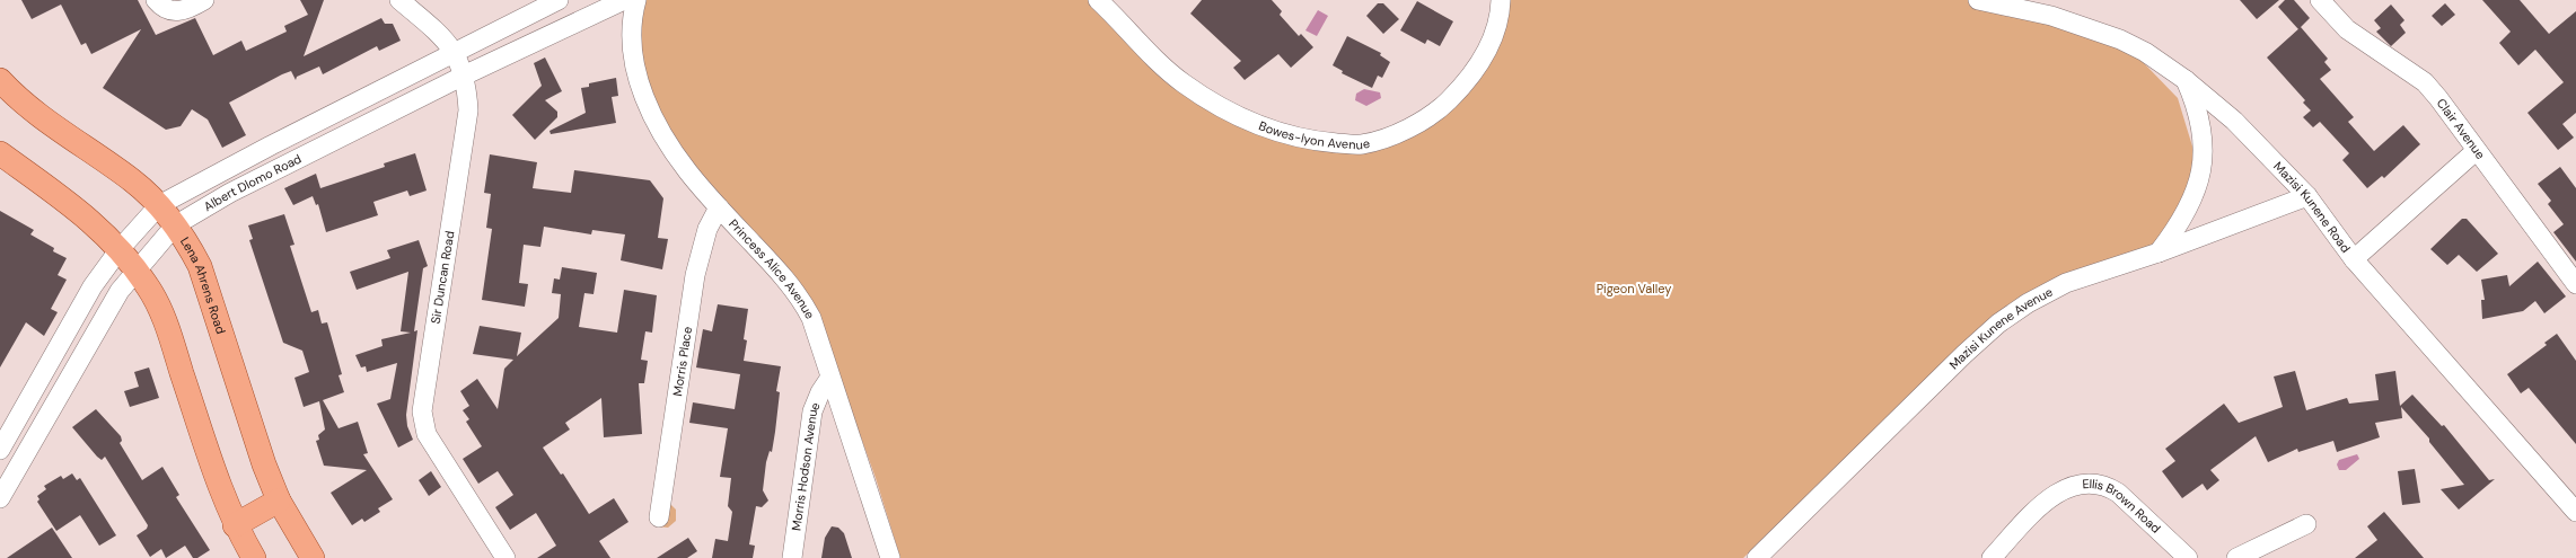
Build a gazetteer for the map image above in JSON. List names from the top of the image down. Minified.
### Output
{"streets":{"main road":["Lena Ahrens Road"],"street":["Clair Avenue","Bowes-lyon Avenue","Albert Dlomo Road","Mazisi Kunene Road","Princess Alice Avenue","Sir Duncan Road","Mazisi Kunene Avenue","Morris Place","Morris Hodson Avenue","Ellis Brown Road"]},"crossings":[["Albert Dlomo Road","Sir Duncan Road"],["Albert Dlomo Road","Lena Ahrens Road"],["Mazisi Kunene Road","Mazisi Kunene Avenue"],["Princess Alice Avenue","Morris Place"],["Princess Alice Avenue","Morris Hodson Avenue"]],"parks":["Pigeon Valley"]}
